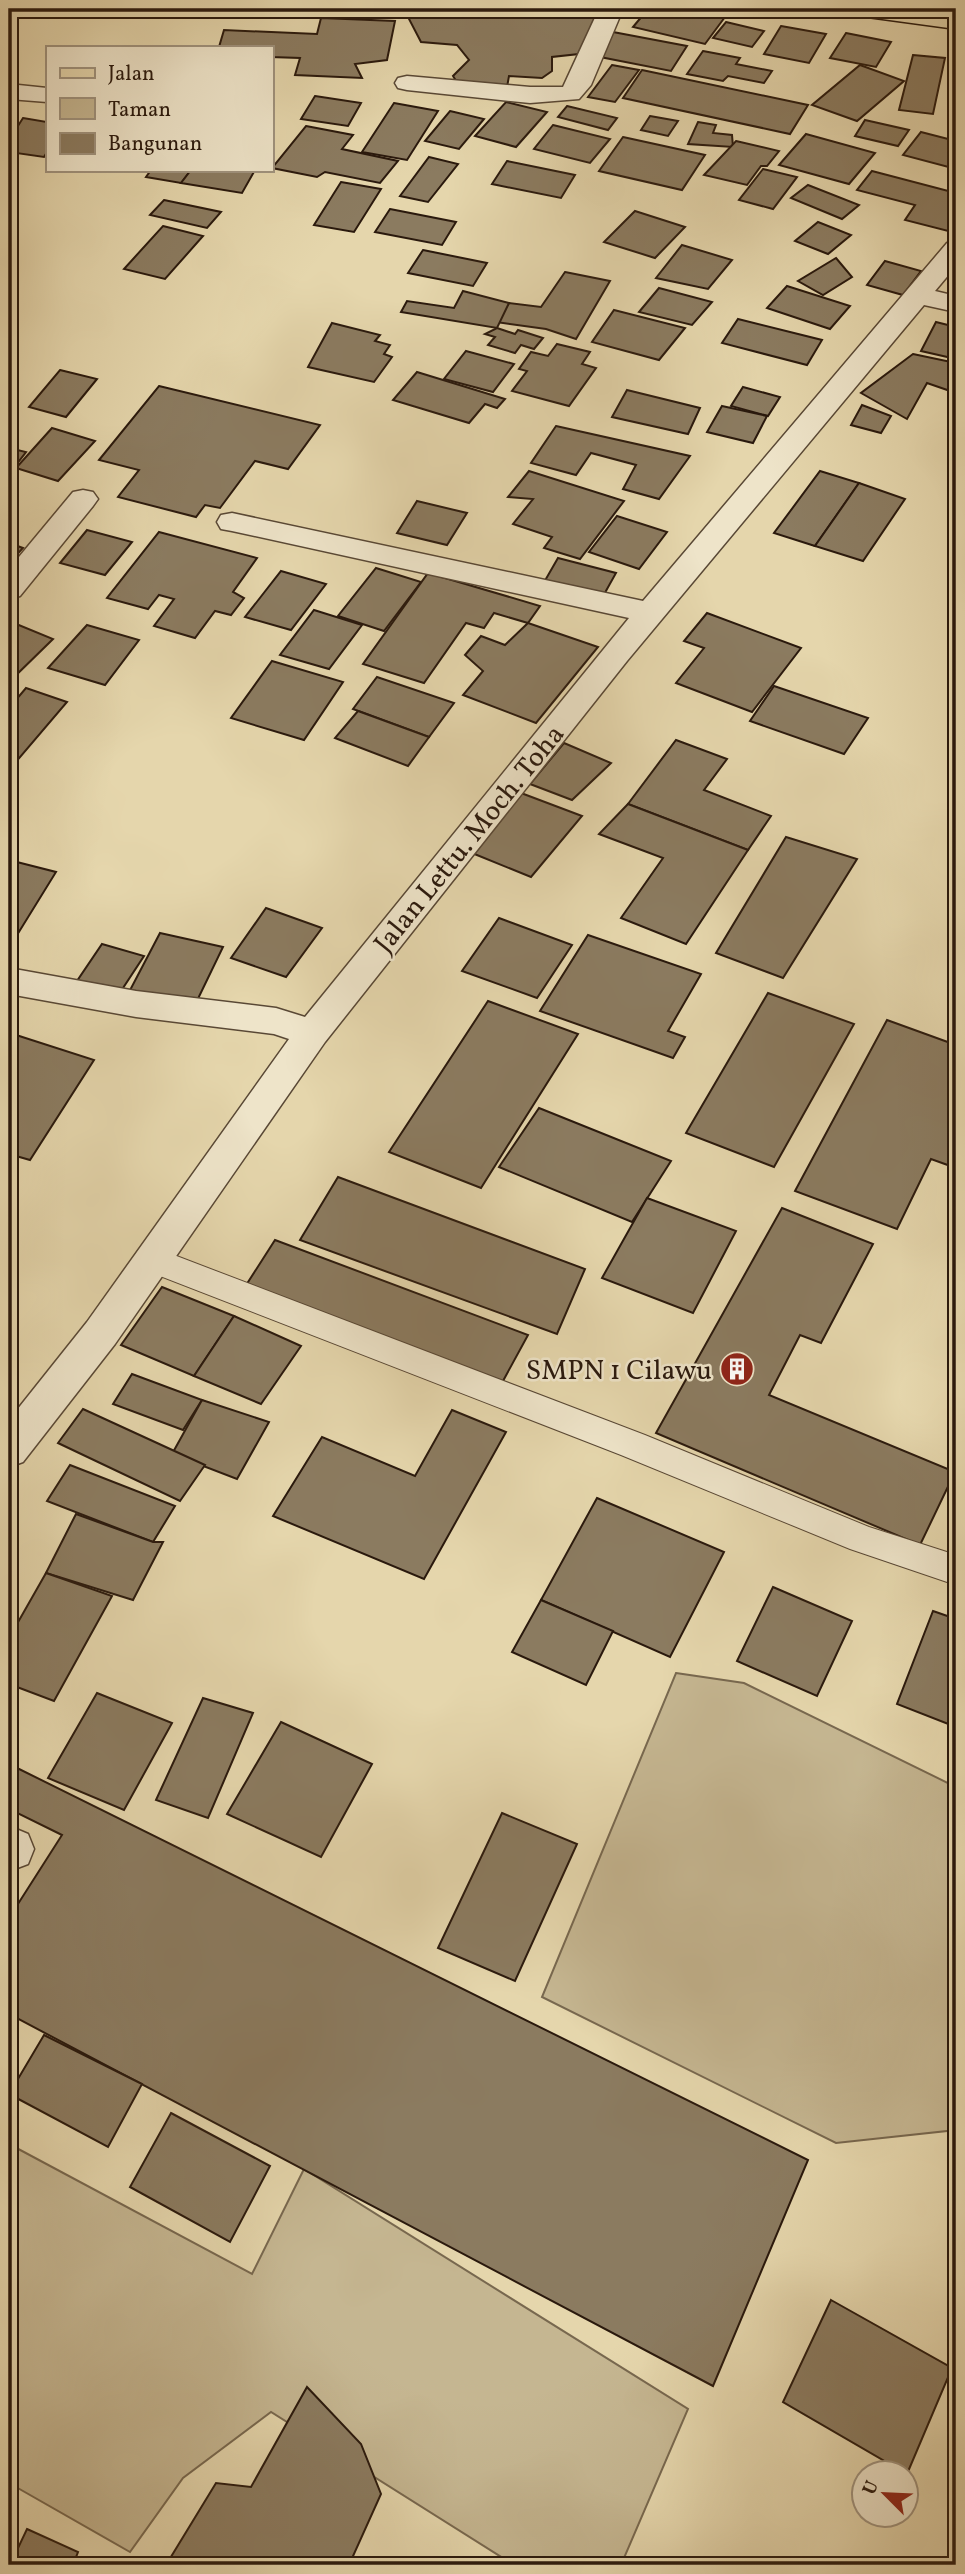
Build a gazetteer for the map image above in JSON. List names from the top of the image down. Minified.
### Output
{"streets":{"street":["Jalan Lettu. Moch. Toha"]},"places":{"building":["SMPN 1 Cilawu"]},"legend":["Jalan","Taman","Bangunan"],"north":"top left"}
